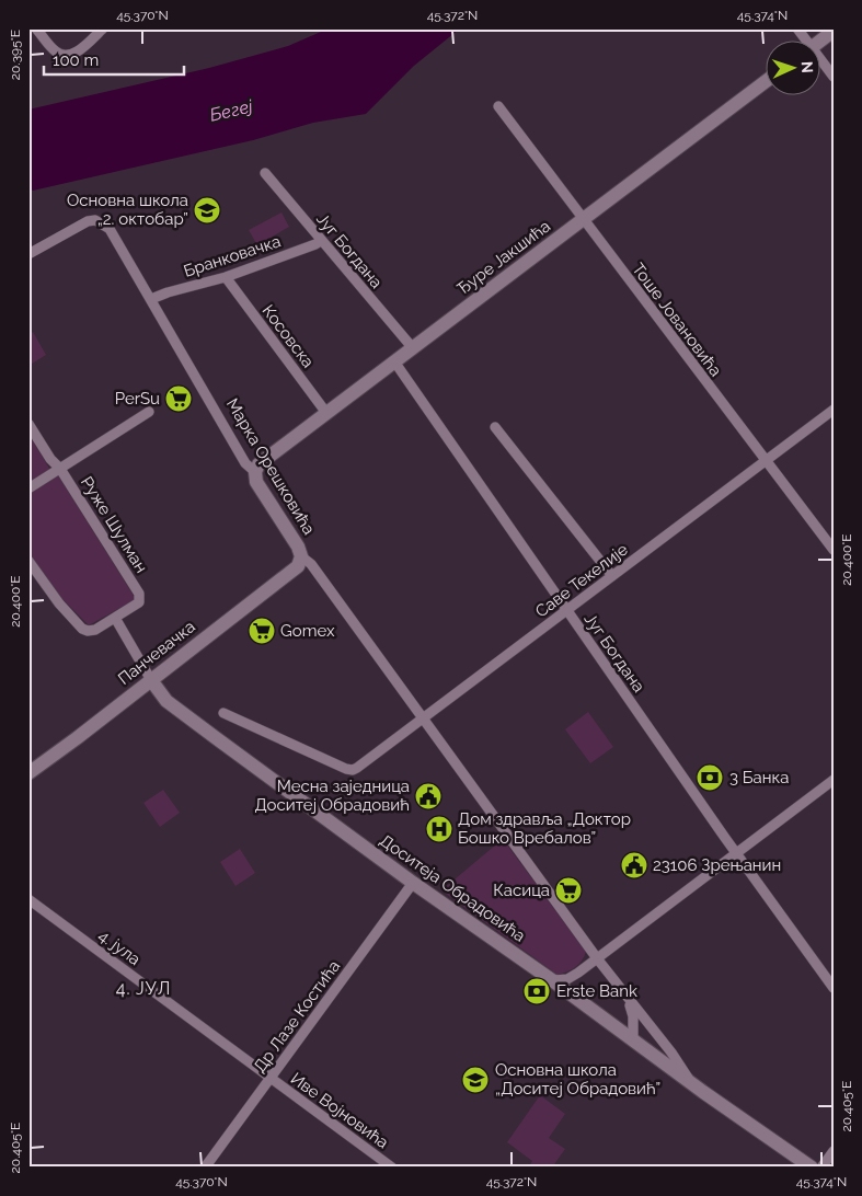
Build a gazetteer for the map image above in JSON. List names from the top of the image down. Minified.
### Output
{"streets":{"street":["Југ Богдана","Бранковачка","Ђуре Јакшића","Тоше Јовановића","Косовска","Марка Орешковића","Руже Шулман","Саве Текелије","Панчевачка","Доситеја Обрадовића","4. јула","Др Лазе Костића","Иве Војновића"]},"crossings":[["Југ Богдана","Бранковачка"],["Југ Богдана","Ђуре Јакшића"],["Југ Богдана","Саве Текелије"],["Бранковачка","Косовска"],["Бранковачка","Марка Орешковића"],["Ђуре Јакшића","Тоше Јовановића"],["Ђуре Јакшића","Косовска"],["Ђуре Јакшића","Марка Орешковића"],["Тоше Јовановића","Саве Текелије"],["Марка Орешковића","Саве Текелије"],["Марка Орешковића","Панчевачка"],["Марка Орешковића","Доситеја Обрадовића"],["Панчевачка","Доситеја Обрадовића"],["Доситеја Обрадовића","Др Лазе Костића"],["4. јула","Др Лазе Костића"],["4. јула","Иве Војновића"],["Др Лазе Костића","Иве Војновића"]],"districts":["4. ЈУЛ"],"water":["Бегеј"],"places":{"school or university":["Основна школа „2. октобар”","Основна школа „Доситеј Обрадовић”"],"supermarket":["PerSu","Gomex","Касица"],"bank":["3 Банка","Erste Bank"],"public building":["Месна заједница Доситеј Обрадовић","23106 Зрењанин"],"hospital":["Дом здравља „Доктор Бошко Вребалов”"]},"scale_bar":"100 m","north":"right","coordinates":["45.370°N","45.372°N","45.374°N","20.395°E","20.400°E","20.405°E"]}
